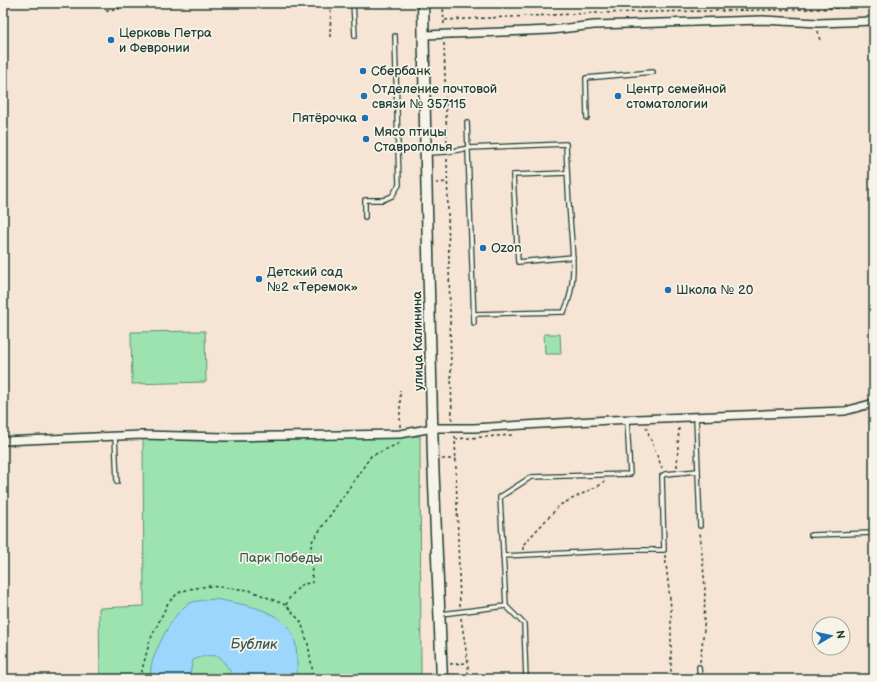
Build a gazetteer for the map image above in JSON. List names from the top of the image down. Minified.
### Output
{"streets":{"main road":["улица Калинина"]},"water":["Бублик"],"parks":["Парк Победы"],"places":["Церковь Петра и Февронии","Сбербанк","Отделение почтовой связи № 357115","Центр cемейной cтоматологии","Пятёрочка","Мясо птицы Ставрополья","Ozon","Детский сад №2 «Теремок»","Школа № 20"],"north":"right"}
